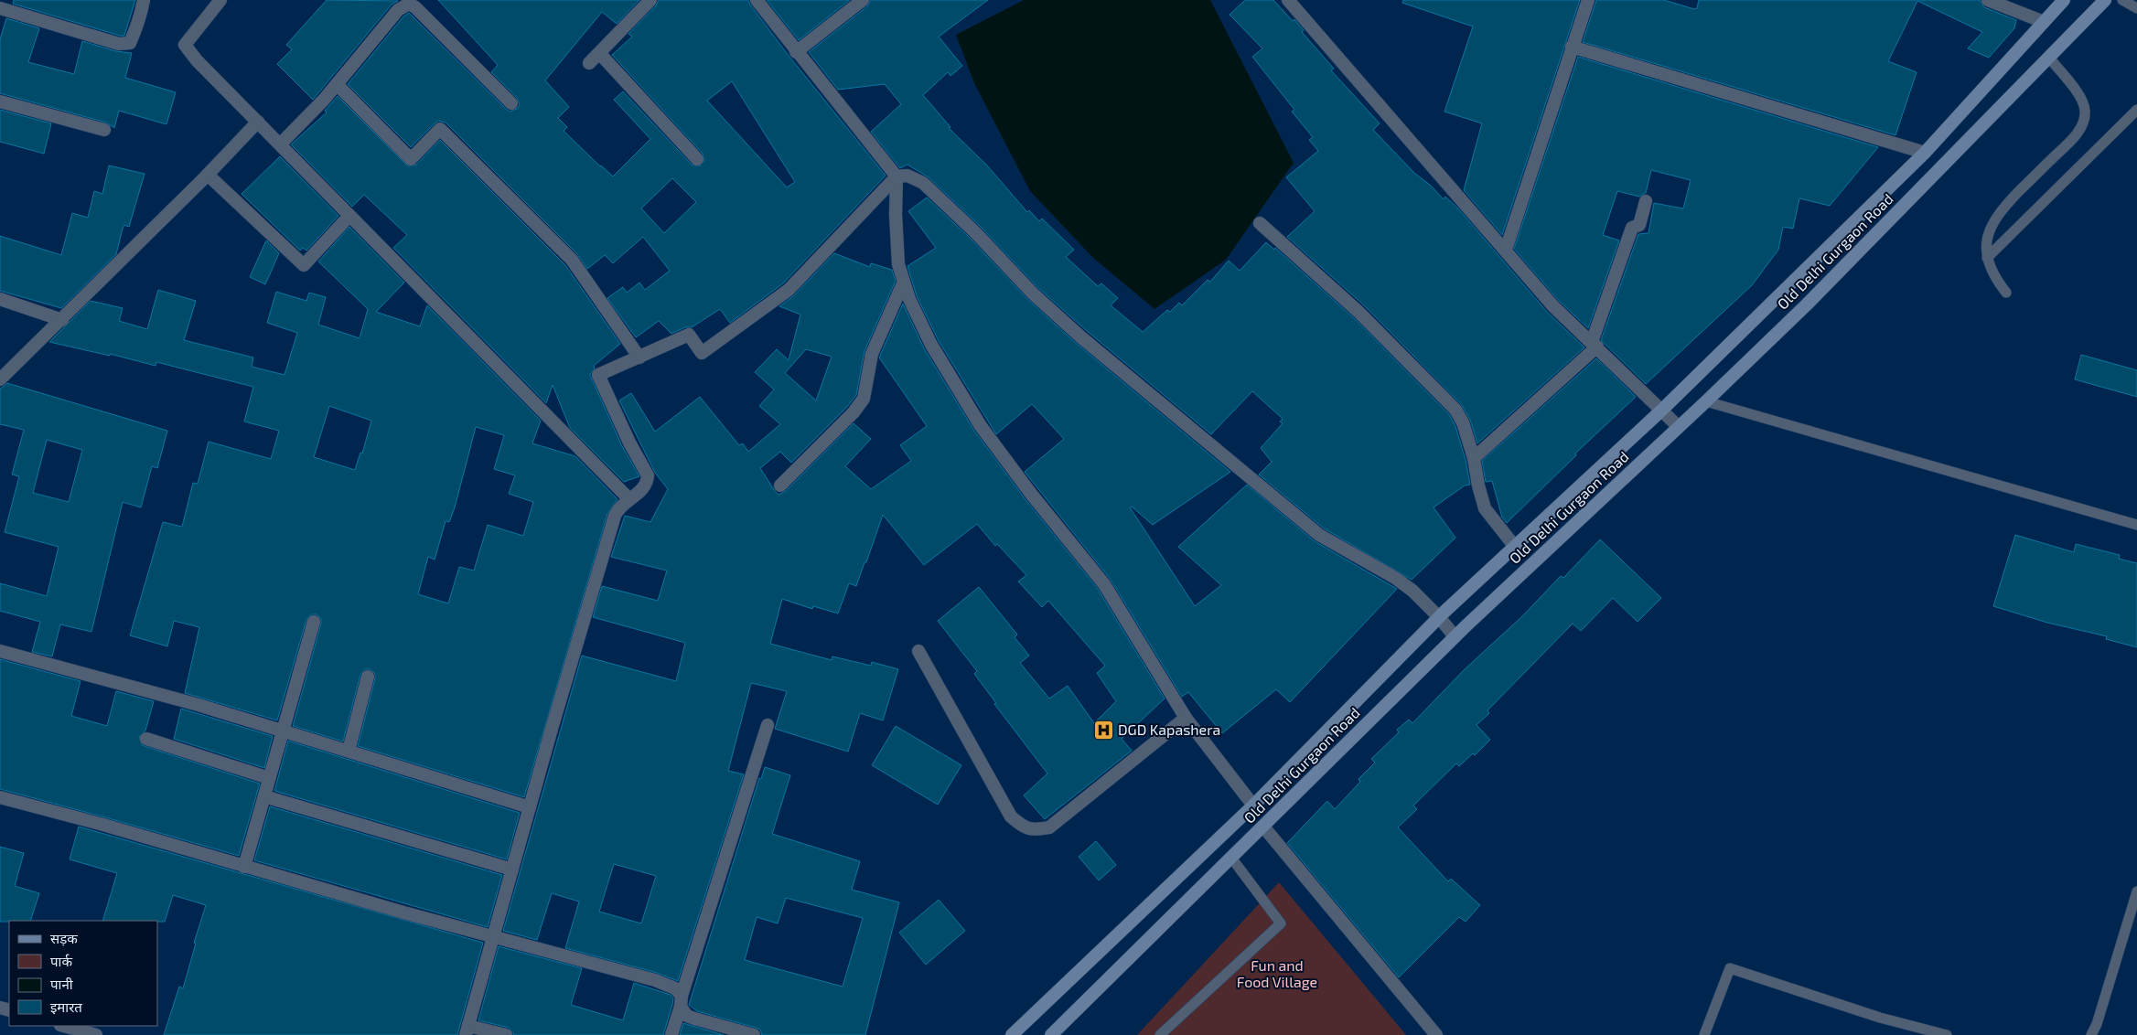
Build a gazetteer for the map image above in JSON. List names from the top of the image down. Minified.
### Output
{"streets":{"main road":["Old Delhi Gurgaon Road"]},"parks":["Fun and Food Village"],"places":{"hospital":["DGD Kapashera"]},"legend":["सड़क","पार्क","पानी","इमारत"]}
